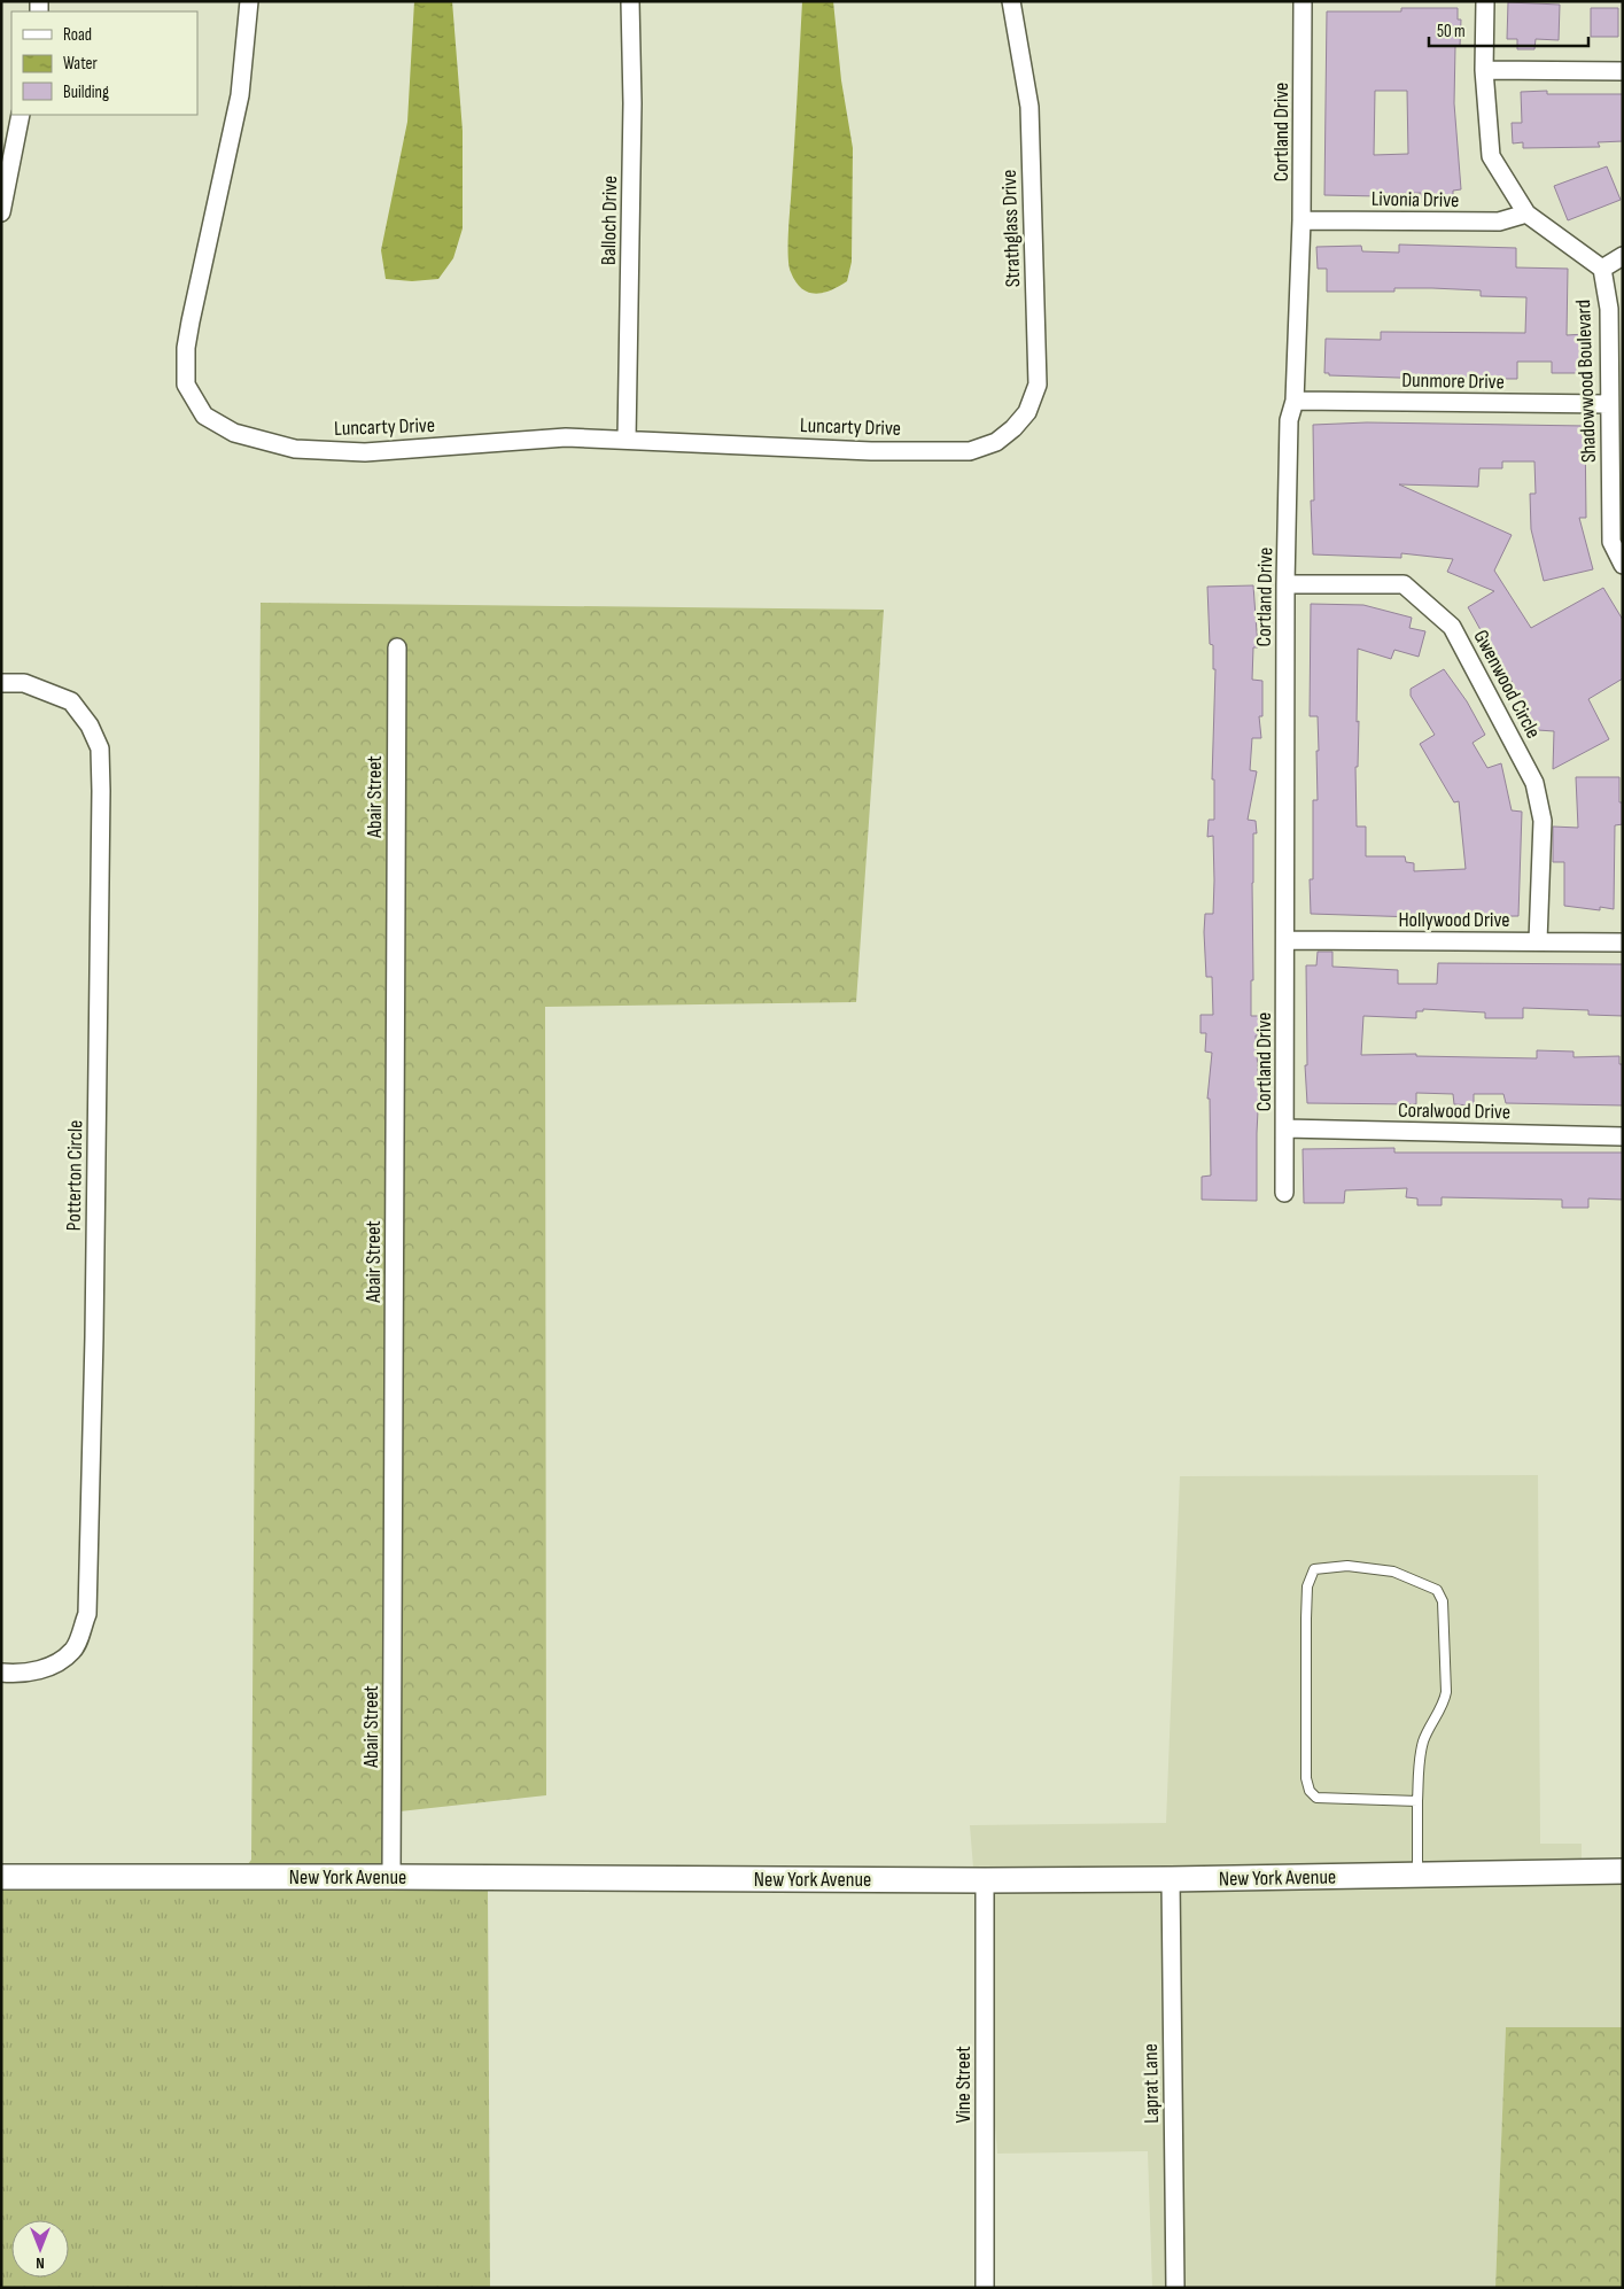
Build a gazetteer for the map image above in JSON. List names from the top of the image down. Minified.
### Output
{"streets":{"street":["Cortland Drive","Livonia Drive","Balloch Drive","Strathglass Drive","Dunmore Drive","Shadowwood Boulevard","Luncarty Drive","Gwenwood Circle","Abair Street","Hollywood Drive","Coralwood Drive","Potterton Circle","New York Avenue","Laprat Lane","Vine Street"]},"crossings":[["Cortland Drive","Livonia Drive"],["Cortland Drive","Dunmore Drive"],["Cortland Drive","Gwenwood Circle"],["Cortland Drive","Hollywood Drive"],["Cortland Drive","Coralwood Drive"],["Balloch Drive","Luncarty Drive"],["Strathglass Drive","Luncarty Drive"],["Dunmore Drive","Shadowwood Boulevard"],["Gwenwood Circle","Hollywood Drive"],["Abair Street","New York Avenue"],["New York Avenue","Laprat Lane"],["New York Avenue","Vine Street"]],"legend":["Road","Water","Building"],"scale_bar":"50 m","north":"bottom"}
